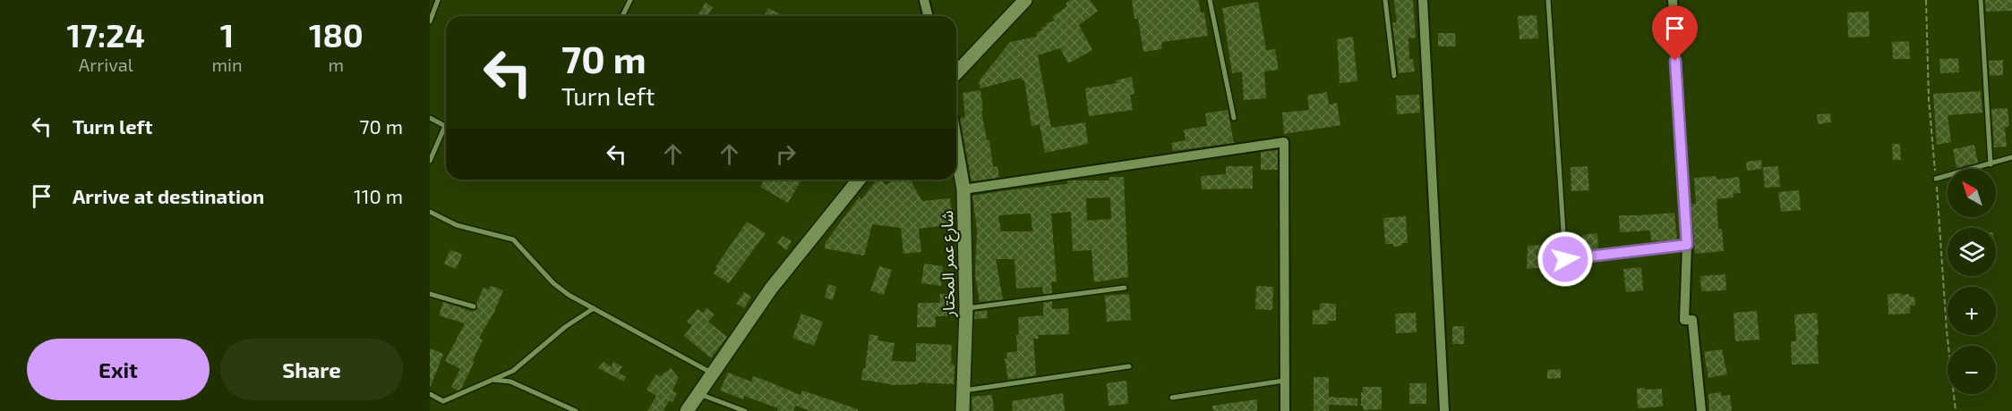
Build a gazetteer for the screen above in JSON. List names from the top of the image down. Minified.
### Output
{"streets":{"street":["شارع عمر المختار"]},"north":"top left","page":{"eta":["17:24","Arrival","1","min","180","m"],"turn":["70 m","Turn left"],"list":[{"name":"Turn left","value":"70 m"},{"name":"Arrive at destination","value":"110 m"}],"map_buttons":["+","−"],"buttons":["Exit","Share"]}}
